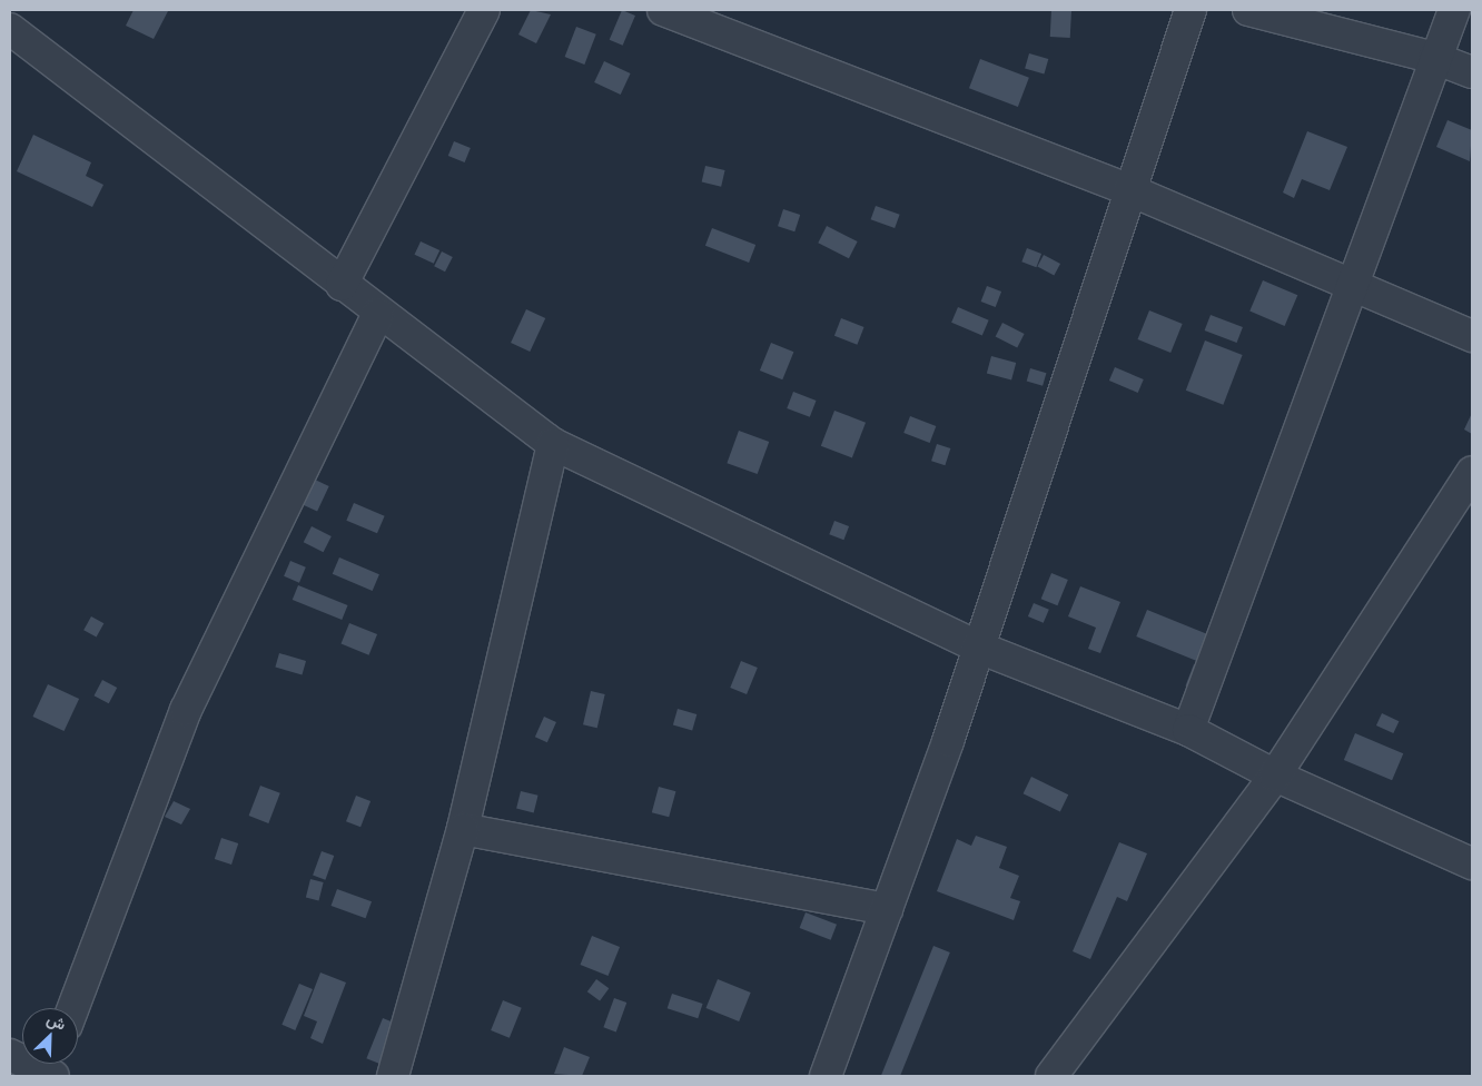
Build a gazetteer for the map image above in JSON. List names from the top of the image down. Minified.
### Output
{"north":"top right"}
